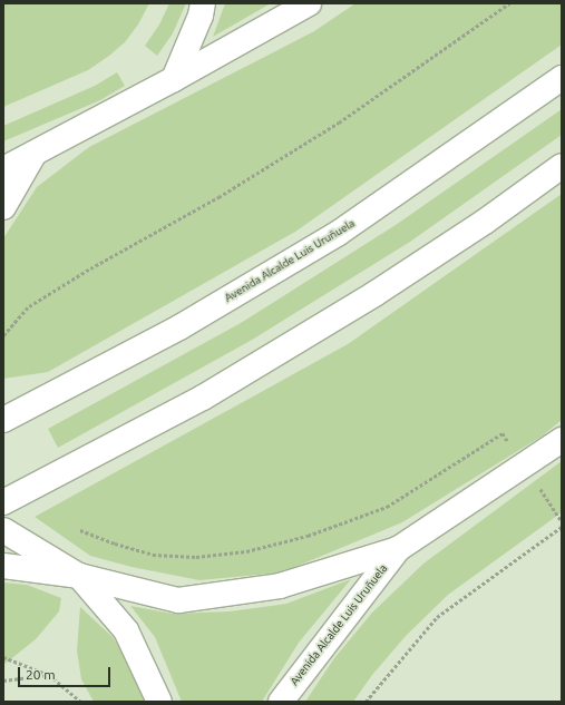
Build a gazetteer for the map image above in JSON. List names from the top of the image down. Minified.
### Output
{"streets":{"street":["Avenida Alcalde Luis Uruñuela"]},"scale_bar":"20 m"}
